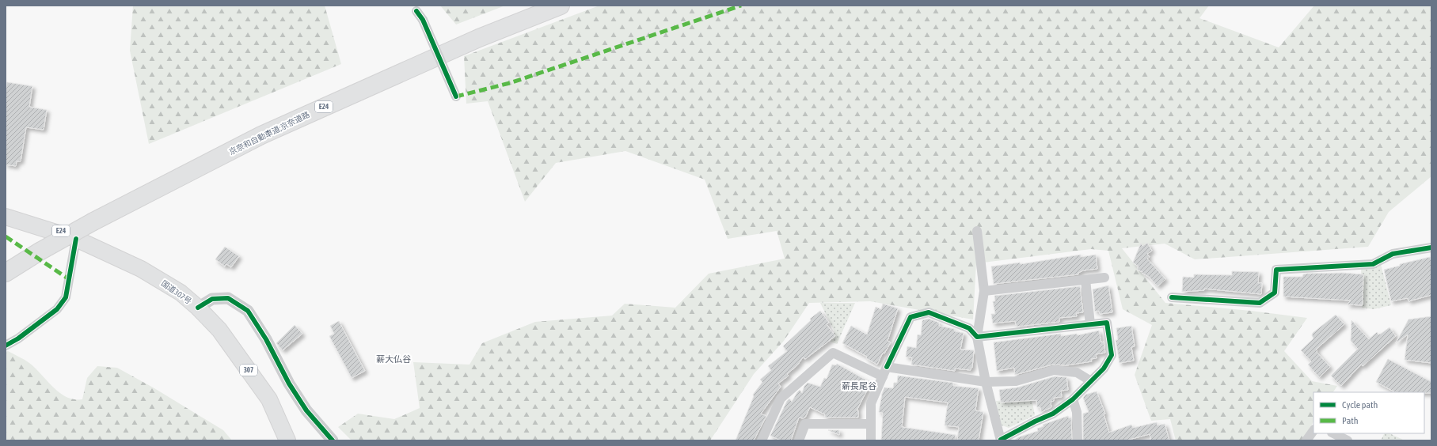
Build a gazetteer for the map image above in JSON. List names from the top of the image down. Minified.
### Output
{"streets":{"highway":["E24","京奈和自動車道;京奈道路","国道307号","307"]},"districts":["薪大仏谷","薪長尾谷"],"legend":["Cycle path","Path"]}
